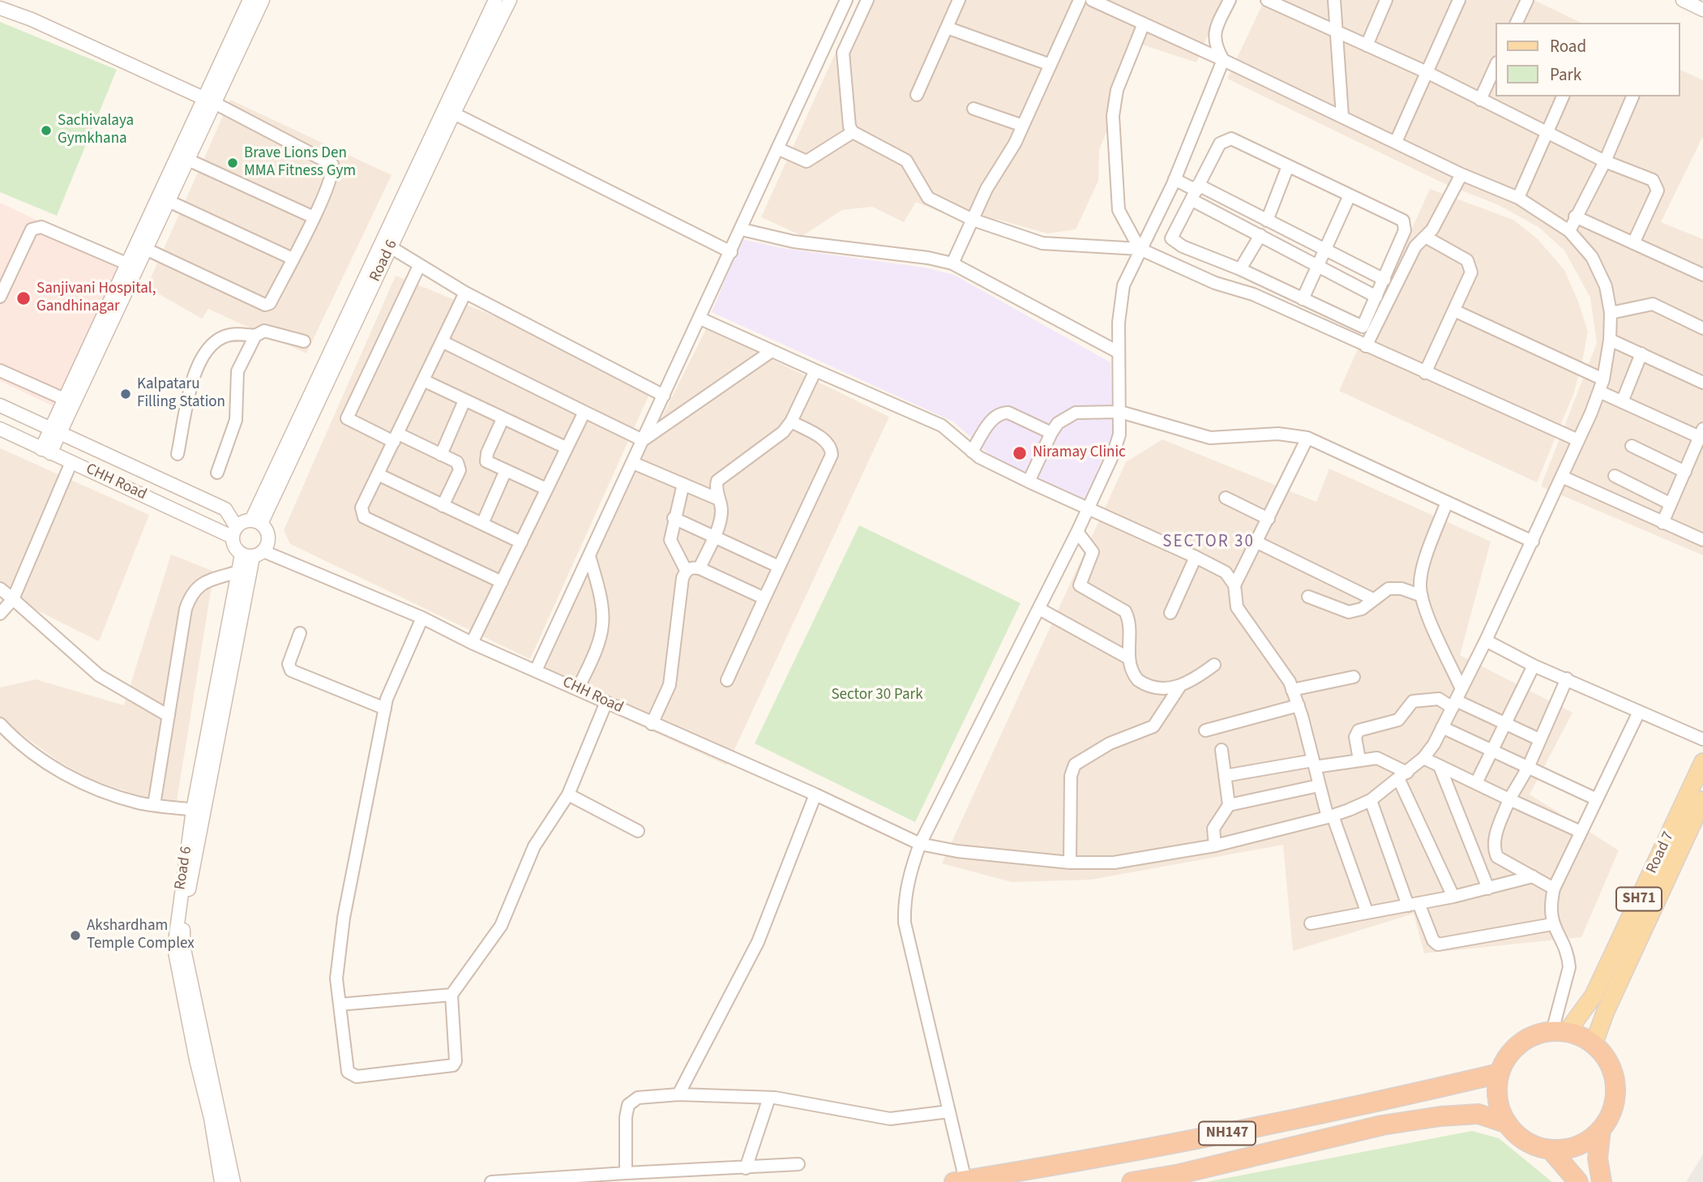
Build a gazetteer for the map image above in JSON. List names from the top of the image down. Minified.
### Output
{"streets":{"highway":["NH147"],"main road":["Road 7","SH71"],"street":["Road 6","CHH Road"]},"crossings":[["Road 6","CHH Road"],["Road 7","NH147"]],"districts":["SECTOR 30"],"parks":["Sector 30 Park"],"places":["Sachivalaya Gymkhana","Brave Lions Den MMA Fitness Gym","Sanjivani Hospital, Gandhinagar","Kalpataru Filling Station","Niramay Clinic","Akshardham Temple Complex"],"legend":["Road","Park"]}
